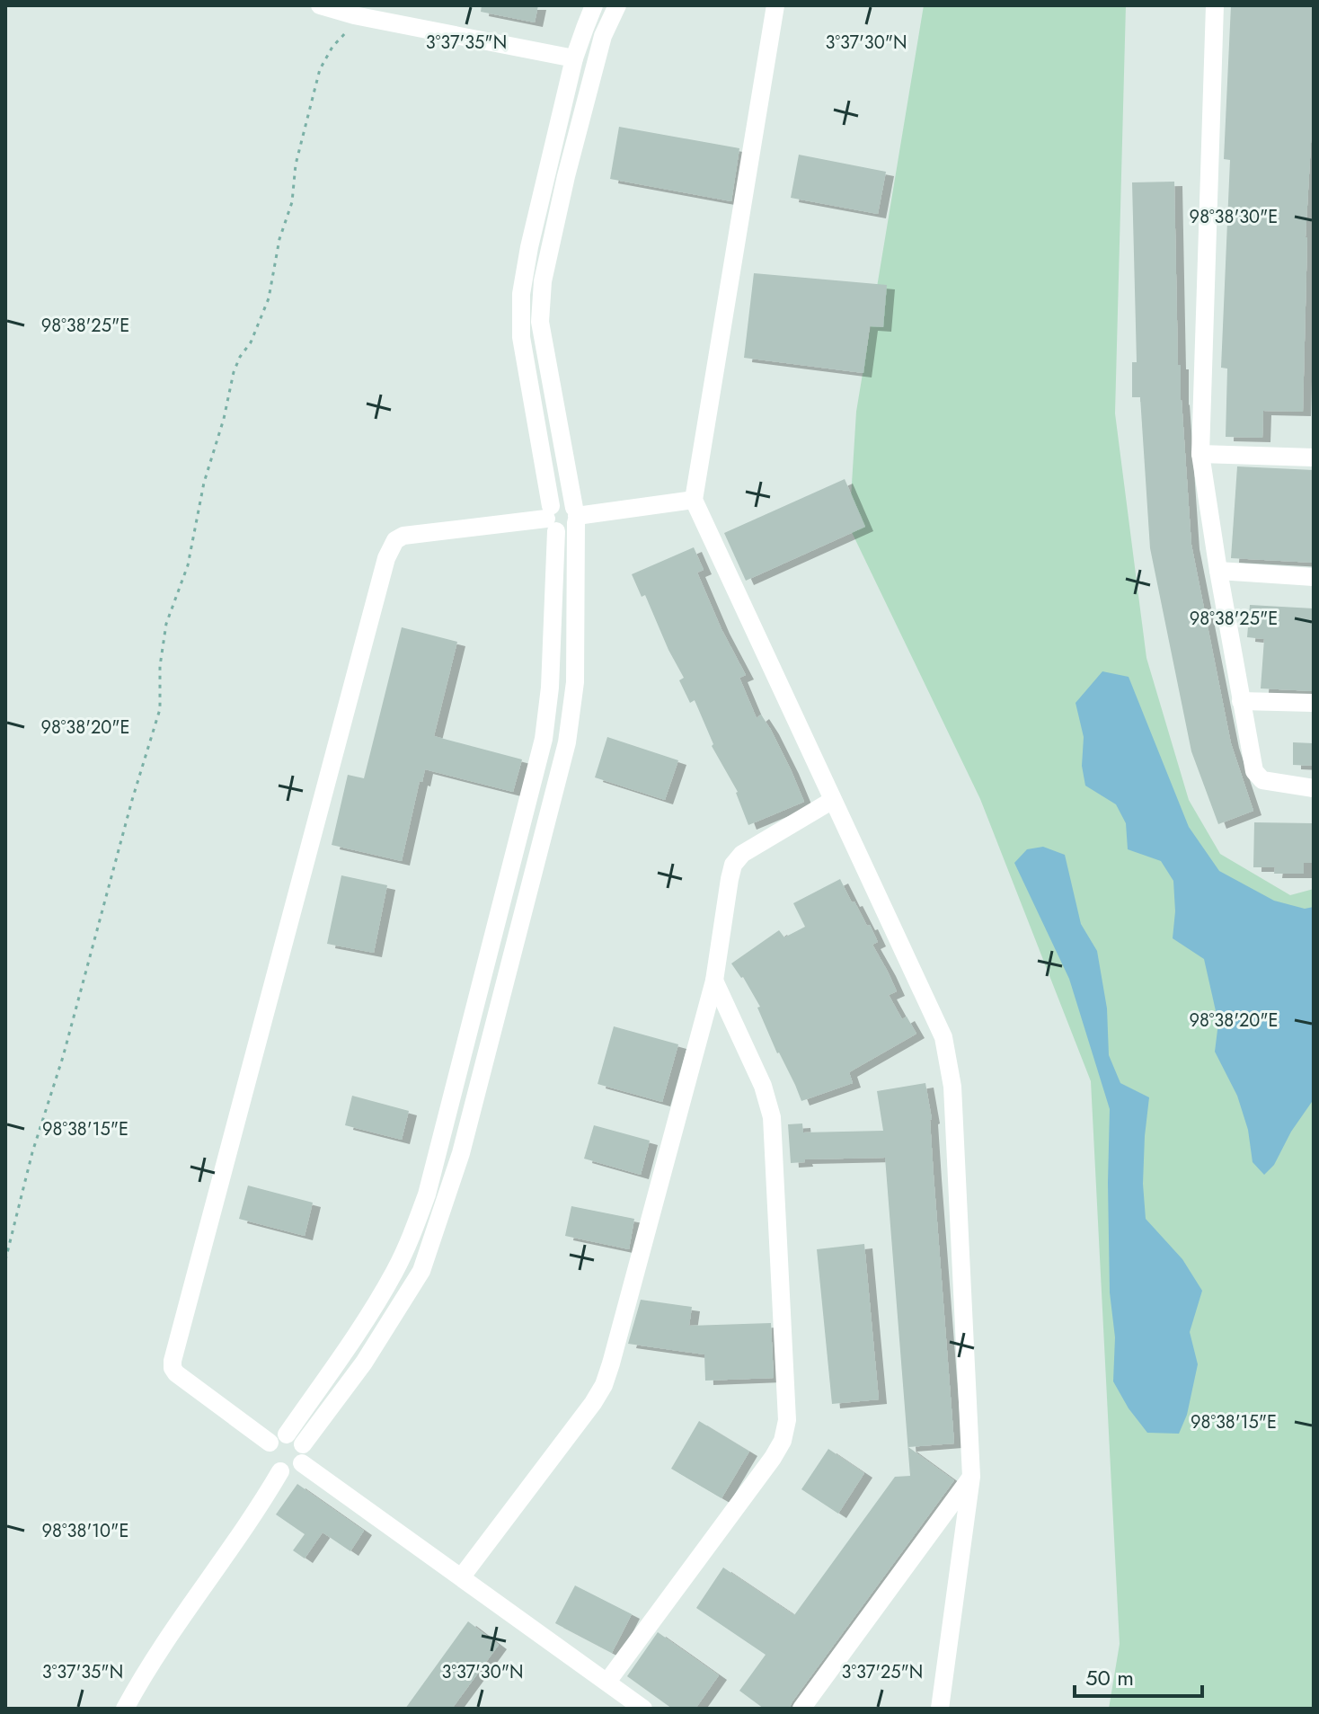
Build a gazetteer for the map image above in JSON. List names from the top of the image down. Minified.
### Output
{"scale_bar":"50 m","coordinates":["3°37'35\"N","3°37'30\"N","98°38'30\"E","98°38'25\"E","98°38'20\"E","98°38'15\"E","98°38'10\"E","3°37'25\"N"]}
